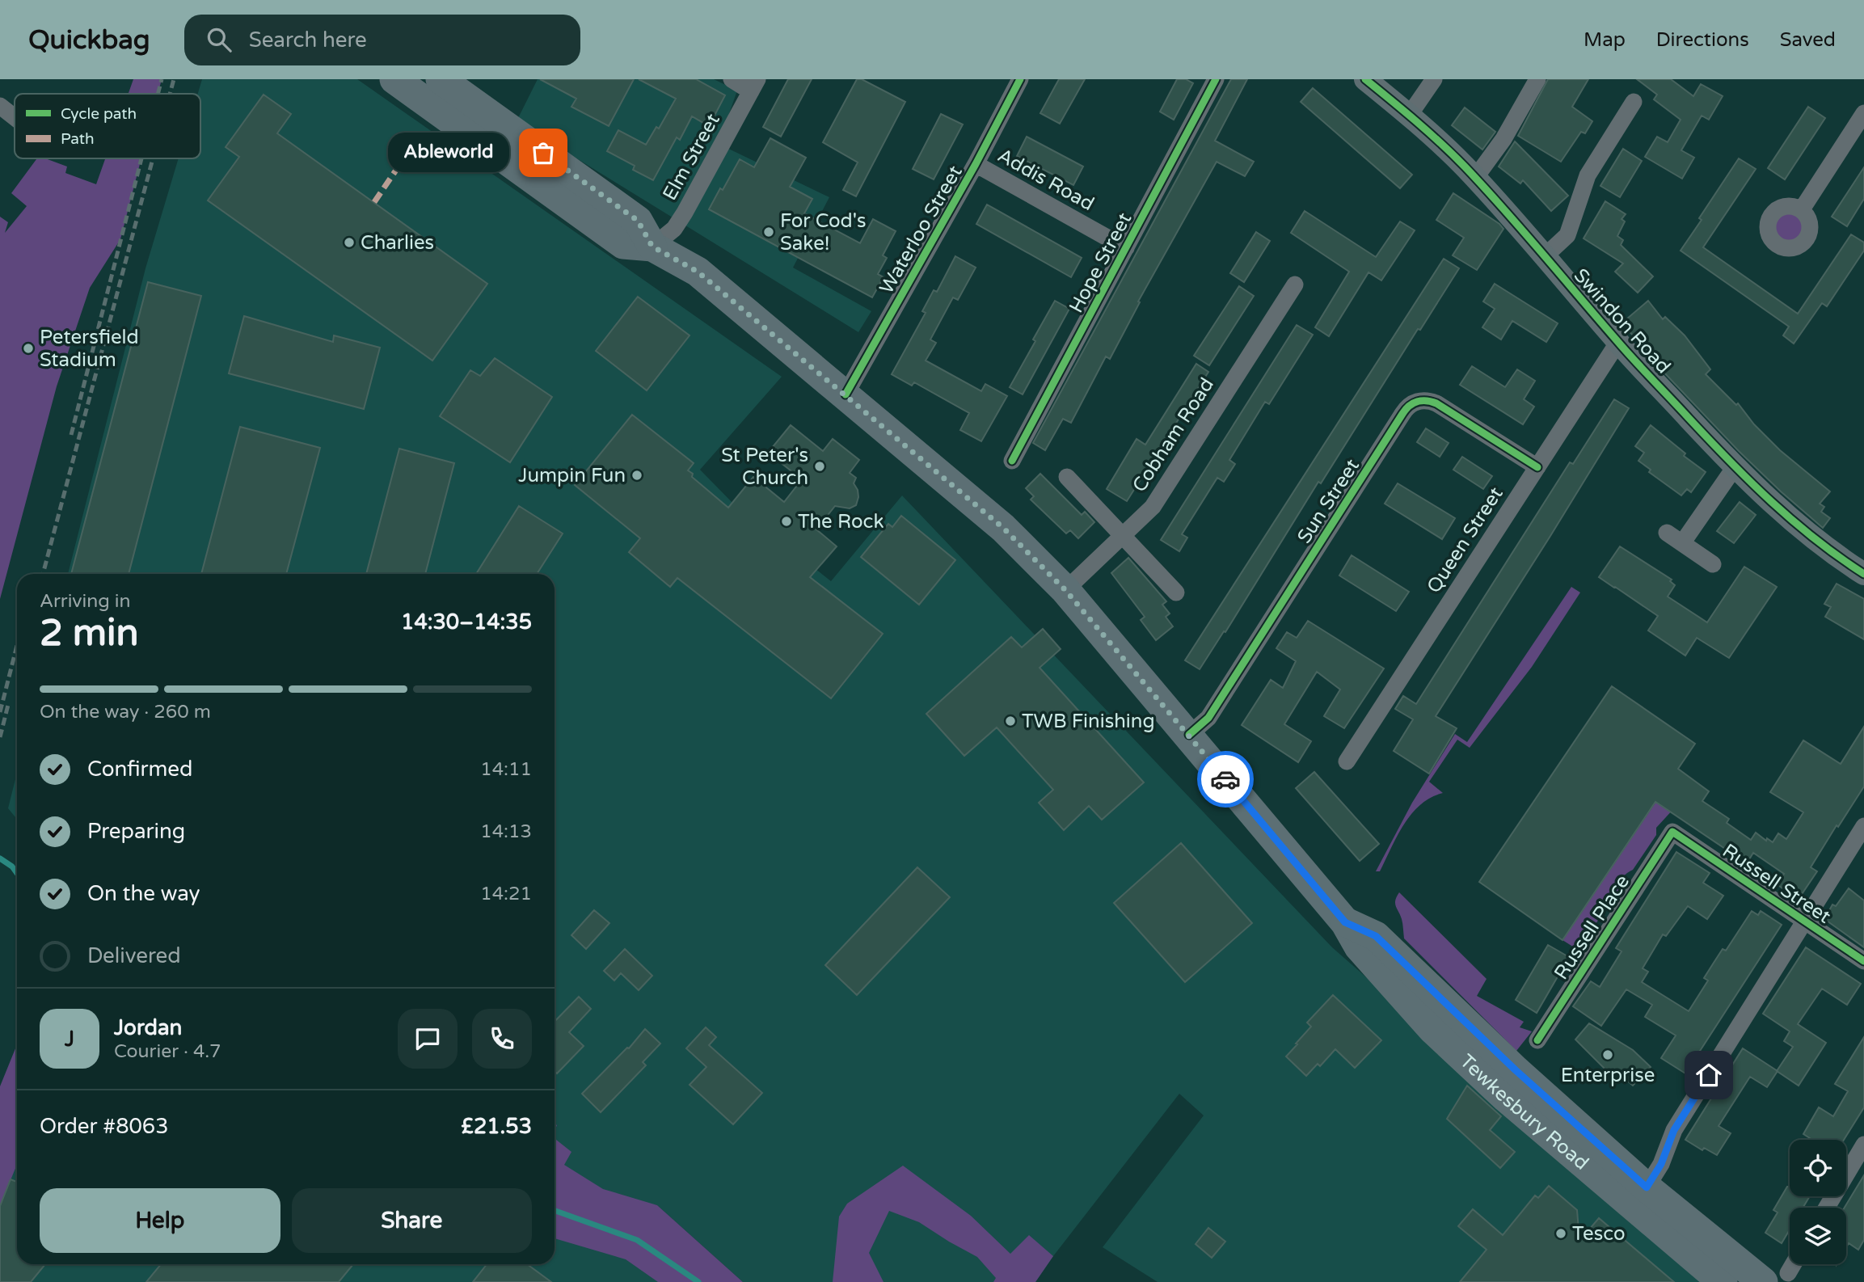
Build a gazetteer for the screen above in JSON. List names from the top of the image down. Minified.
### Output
{"streets":{"highway":["Tewkesbury Road"],"street":["Elm Street","Addis Road","Waterloo Street","Hope Street","Swindon Road","Cobham Road","Sun Street","Queen Street","Russell Street","Russell Place"]},"crossings":[["Elm Street","Tewkesbury Road"],["Addis Road","Waterloo Street"],["Addis Road","Hope Street"],["Waterloo Street","Tewkesbury Road"],["Swindon Road","Queen Street"],["Cobham Road","Tewkesbury Road"],["Sun Street","Queen Street"],["Sun Street","Tewkesbury Road"],["Russell Street","Russell Place"]],"places":["Ableworld","For Cod's Sake!","Charlies","Petersfield Stadium","St Peter's Church","Jumpin Fun","The Rock","TWB Finishing","Enterprise","Tesco"],"legend":["Cycle path","Path"],"page":{"header":"Quickbag","search":"Search here","nav":["Map","Directions","Saved"],"bubble":"Ableworld","heading":["2 min","Arriving in","14:30–14:35"],"panel":["Jordan","Courier · 4.7","Order #8063","£21.53"],"bar":"On the way · 260 m","list":[["Confirmed","14:11"],["Preparing","14:13"],["On the way","14:21"],"Delivered"],"round":"J","buttons":["Help","Share"]}}
